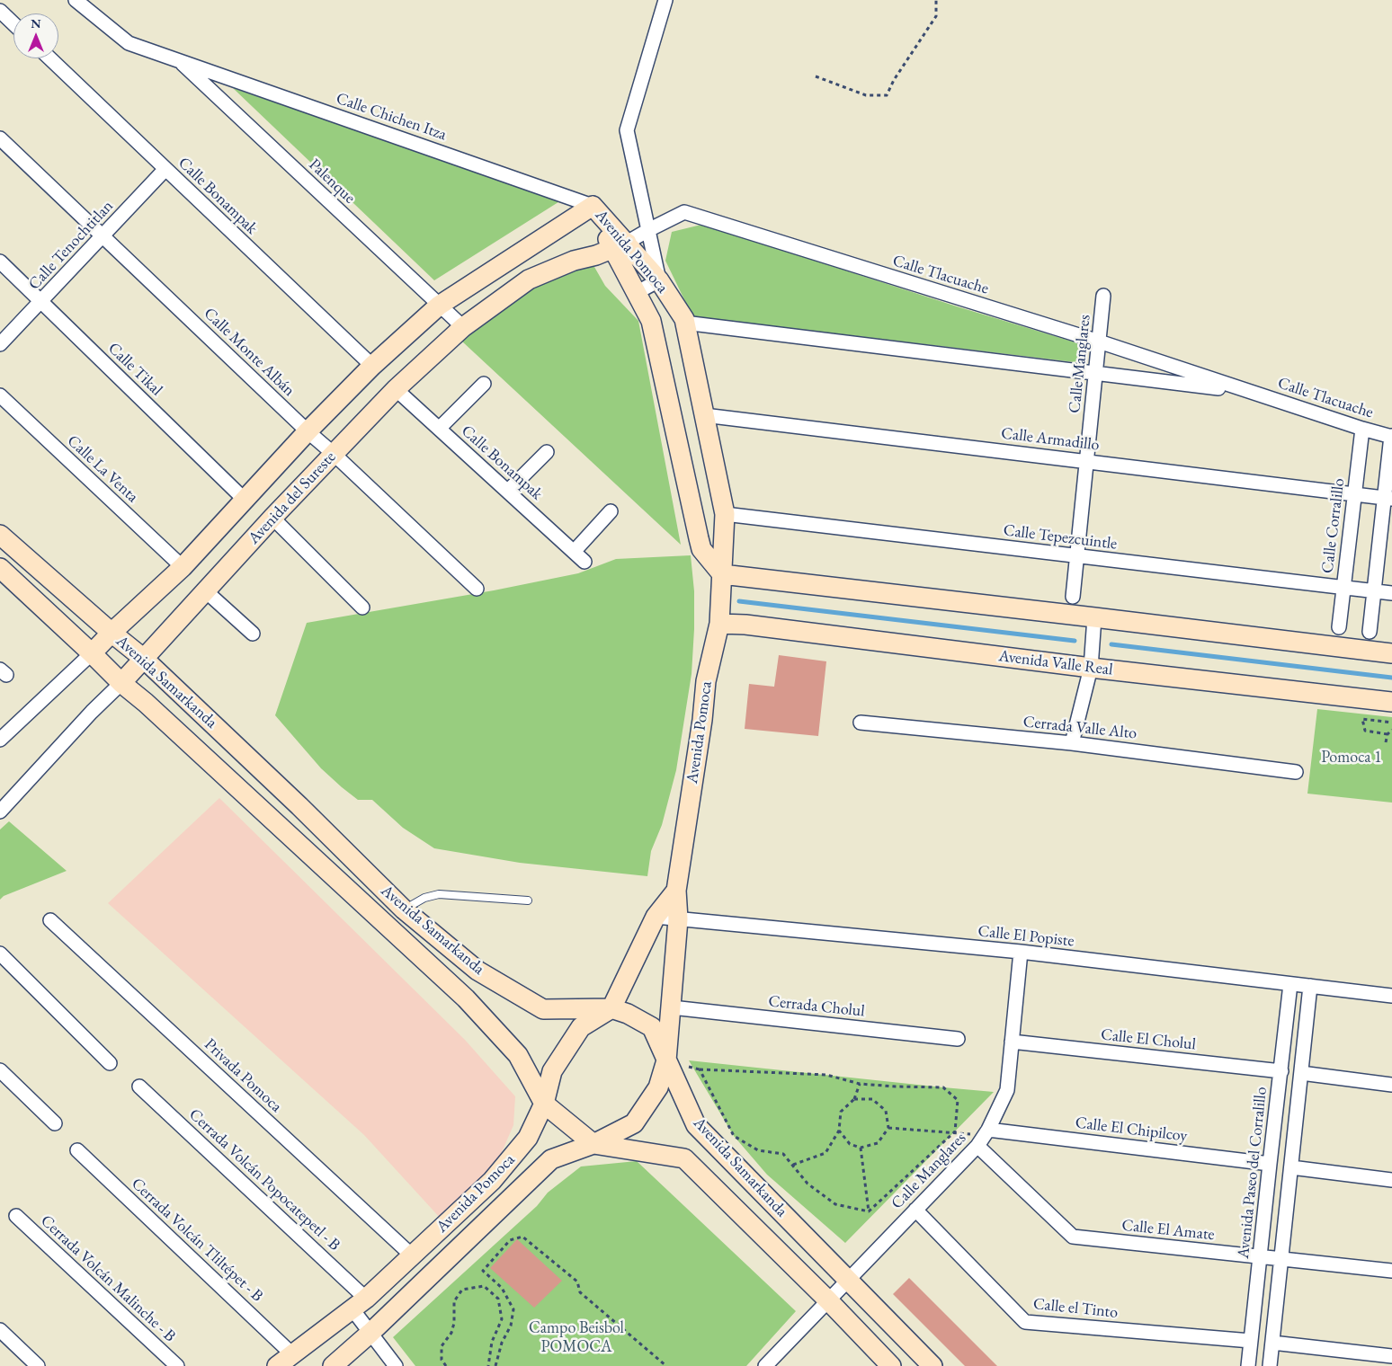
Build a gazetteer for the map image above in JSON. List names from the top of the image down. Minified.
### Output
{"streets":{"street":["Calle Chichen Itza","Palenque","Calle Bonampak","Calle Tenochtitlan","Avenida Pomoca","Calle Tlacuache","Calle Monte Albán","Calle Manglares","Calle Tikal","Calle Armadillo","Calle La Venta","Avenida del Sureste","Calle Corralillo","Calle Tepezcuintle","Avenida Valle Real","Avenida Samarkanda","Cerrada Valle Alto","Calle El Popiste","Cerrada Cholul","Calle El Cholul","Privada Pomoca","Calle El Chipilcoy","Avenida Paseo del Corralillo","Cerrada Volcán Popocatepetl - B","Calle El Amate","Cerrada Volcán Tliltépet - B","Cerrada Volcán Malinche - B","Calle el Tinto"]},"crossings":[["Calle Chichen Itza","Palenque"],["Calle Chichen Itza","Avenida Pomoca"],["Calle Chichen Itza","Avenida del Sureste"],["Palenque","Avenida del Sureste"],["Calle Bonampak","Calle Tenochtitlan"],["Calle Bonampak","Avenida del Sureste"],["Calle Tenochtitlan","Calle Monte Albán"],["Calle Tenochtitlan","Calle Tikal"],["Avenida Pomoca","Calle Tlacuache"],["Avenida Pomoca","Calle Armadillo"],["Avenida Pomoca","Avenida del Sureste"],["Avenida Pomoca","Calle Tepezcuintle"],["Avenida Pomoca","Avenida Valle Real"],["Avenida Pomoca","Avenida Samarkanda"],["Avenida Pomoca","Calle El Popiste"],["Avenida Pomoca","Cerrada Cholul"],["Avenida Pomoca","Privada Pomoca"],["Avenida Pomoca","Cerrada Volcán Popocatepetl - B"],["Avenida Pomoca","Cerrada Volcán Tliltépet - B"],["Calle Tlacuache","Calle Manglares"],["Calle Tlacuache","Avenida del Sureste"],["Calle Tlacuache","Calle Corralillo"],["Calle Monte Albán","Avenida del Sureste"],["Calle Manglares","Calle Armadillo"],["Calle Manglares","Calle Tepezcuintle"],["Calle Manglares","Avenida Samarkanda"],["Calle Manglares","Calle El Popiste"],["Calle Manglares","Calle El Cholul"],["Calle Manglares","Calle El Chipilcoy"],["Calle Manglares","Calle El Amate"],["Calle Manglares","Calle el Tinto"],["Calle Tikal","Avenida del Sureste"],["Calle Armadillo","Calle Corralillo"],["Calle La Venta","Avenida del Sureste"],["Avenida del Sureste","Avenida Samarkanda"],["Calle Corralillo","Calle Tepezcuintle"],["Calle El Popiste","Avenida Paseo del Corralillo"],["Calle El Cholul","Avenida Paseo del Corralillo"],["Calle El Chipilcoy","Avenida Paseo del Corralillo"],["Avenida Paseo del Corralillo","Calle El Amate"],["Avenida Paseo del Corralillo","Calle el Tinto"]],"parks":["Pomoca 1","Campo Beisbol POMOCA"],"north":"top"}
